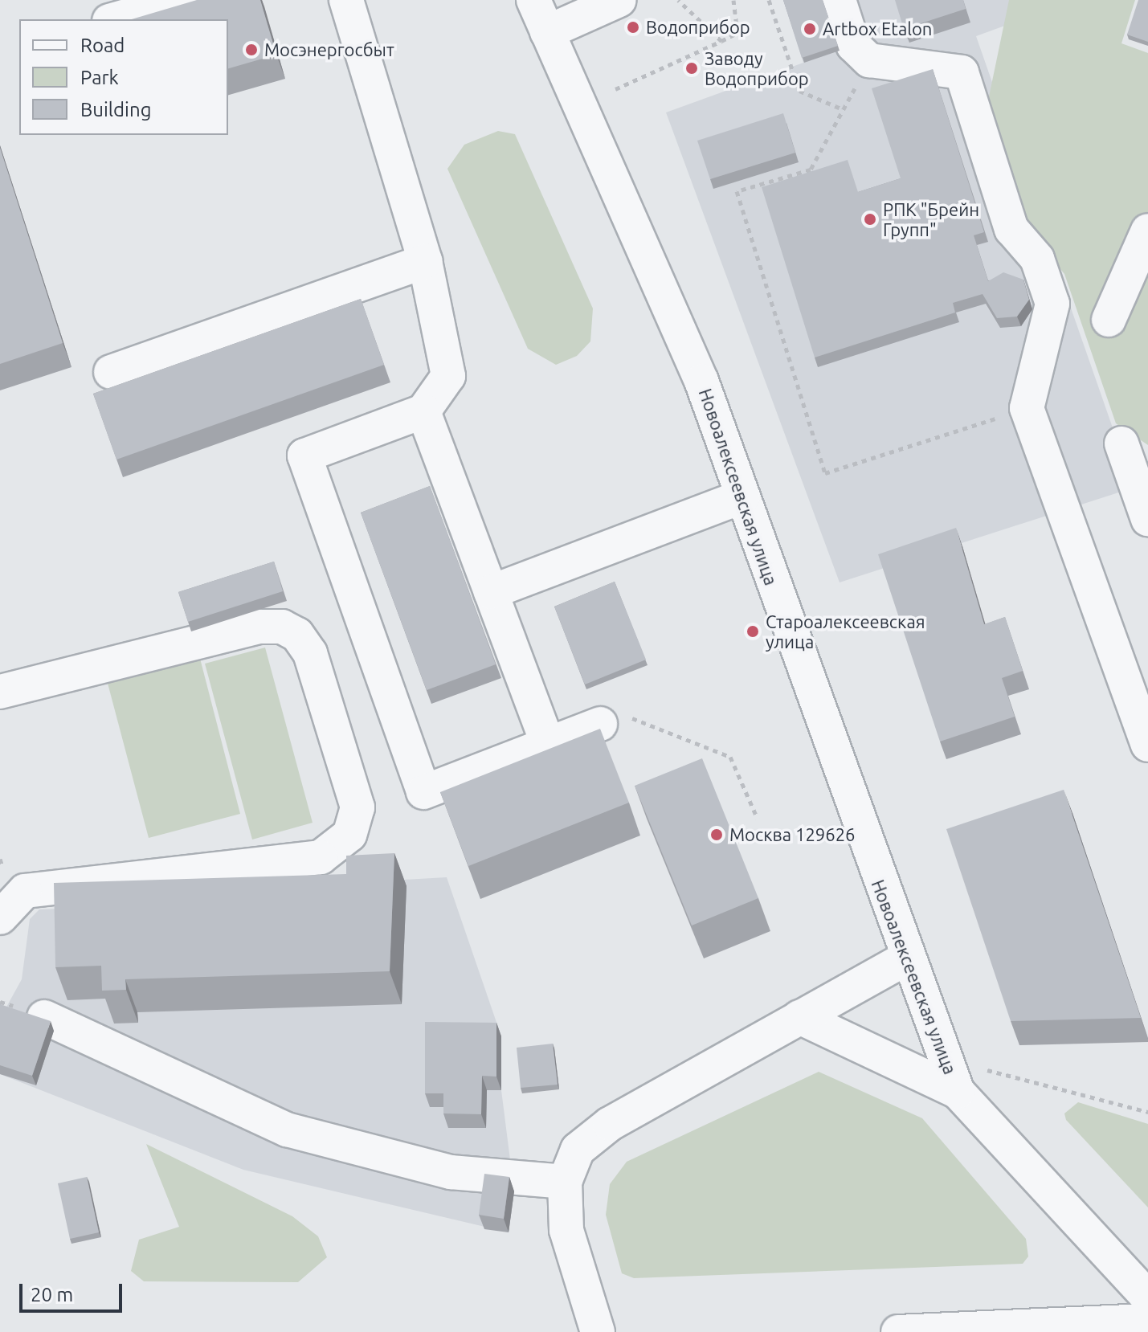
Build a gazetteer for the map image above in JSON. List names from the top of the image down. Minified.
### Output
{"streets":{"street":["Новоалексеевская улица"]},"places":["Водоприбор","Artbox Etalon","Мосэнергосбыт","Заводу Водоприбор","РПК \"Брейн Групп\"","Староалексеевская улица","Москва 129626"],"legend":["Road","Park","Building"],"scale_bar":"20 m"}
